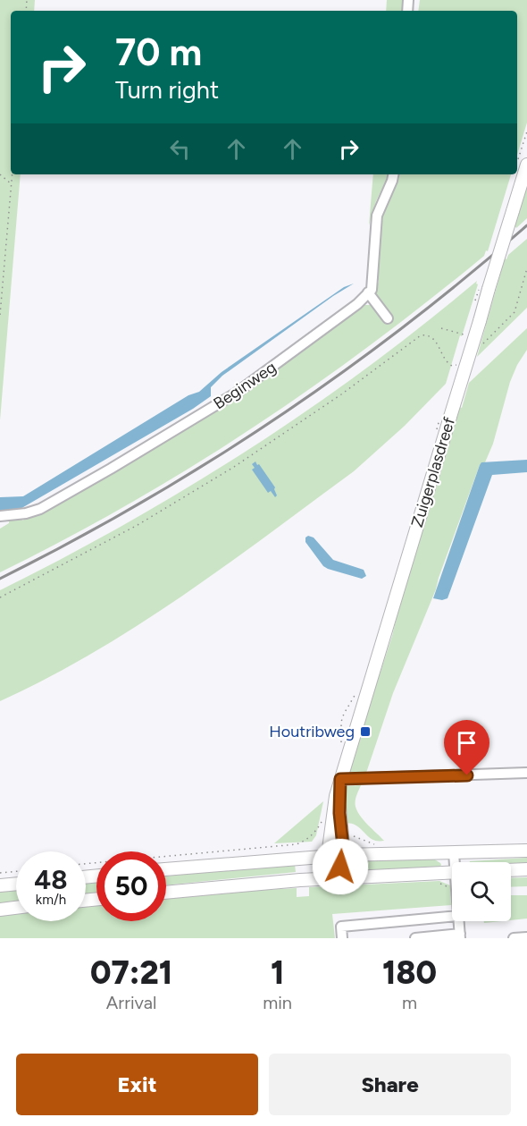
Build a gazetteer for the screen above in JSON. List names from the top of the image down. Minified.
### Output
{"streets":{"main road":["Zuigerplasdreef"],"street":["Beginweg"]},"places":{"transit":["Houtribweg"]},"page":{"turn":["70 m","Turn right"],"speed":"48 km/h","limit":"50","eta":["07:21","Arrival","1","min","180","m"],"buttons":["Exit","Share"]}}
